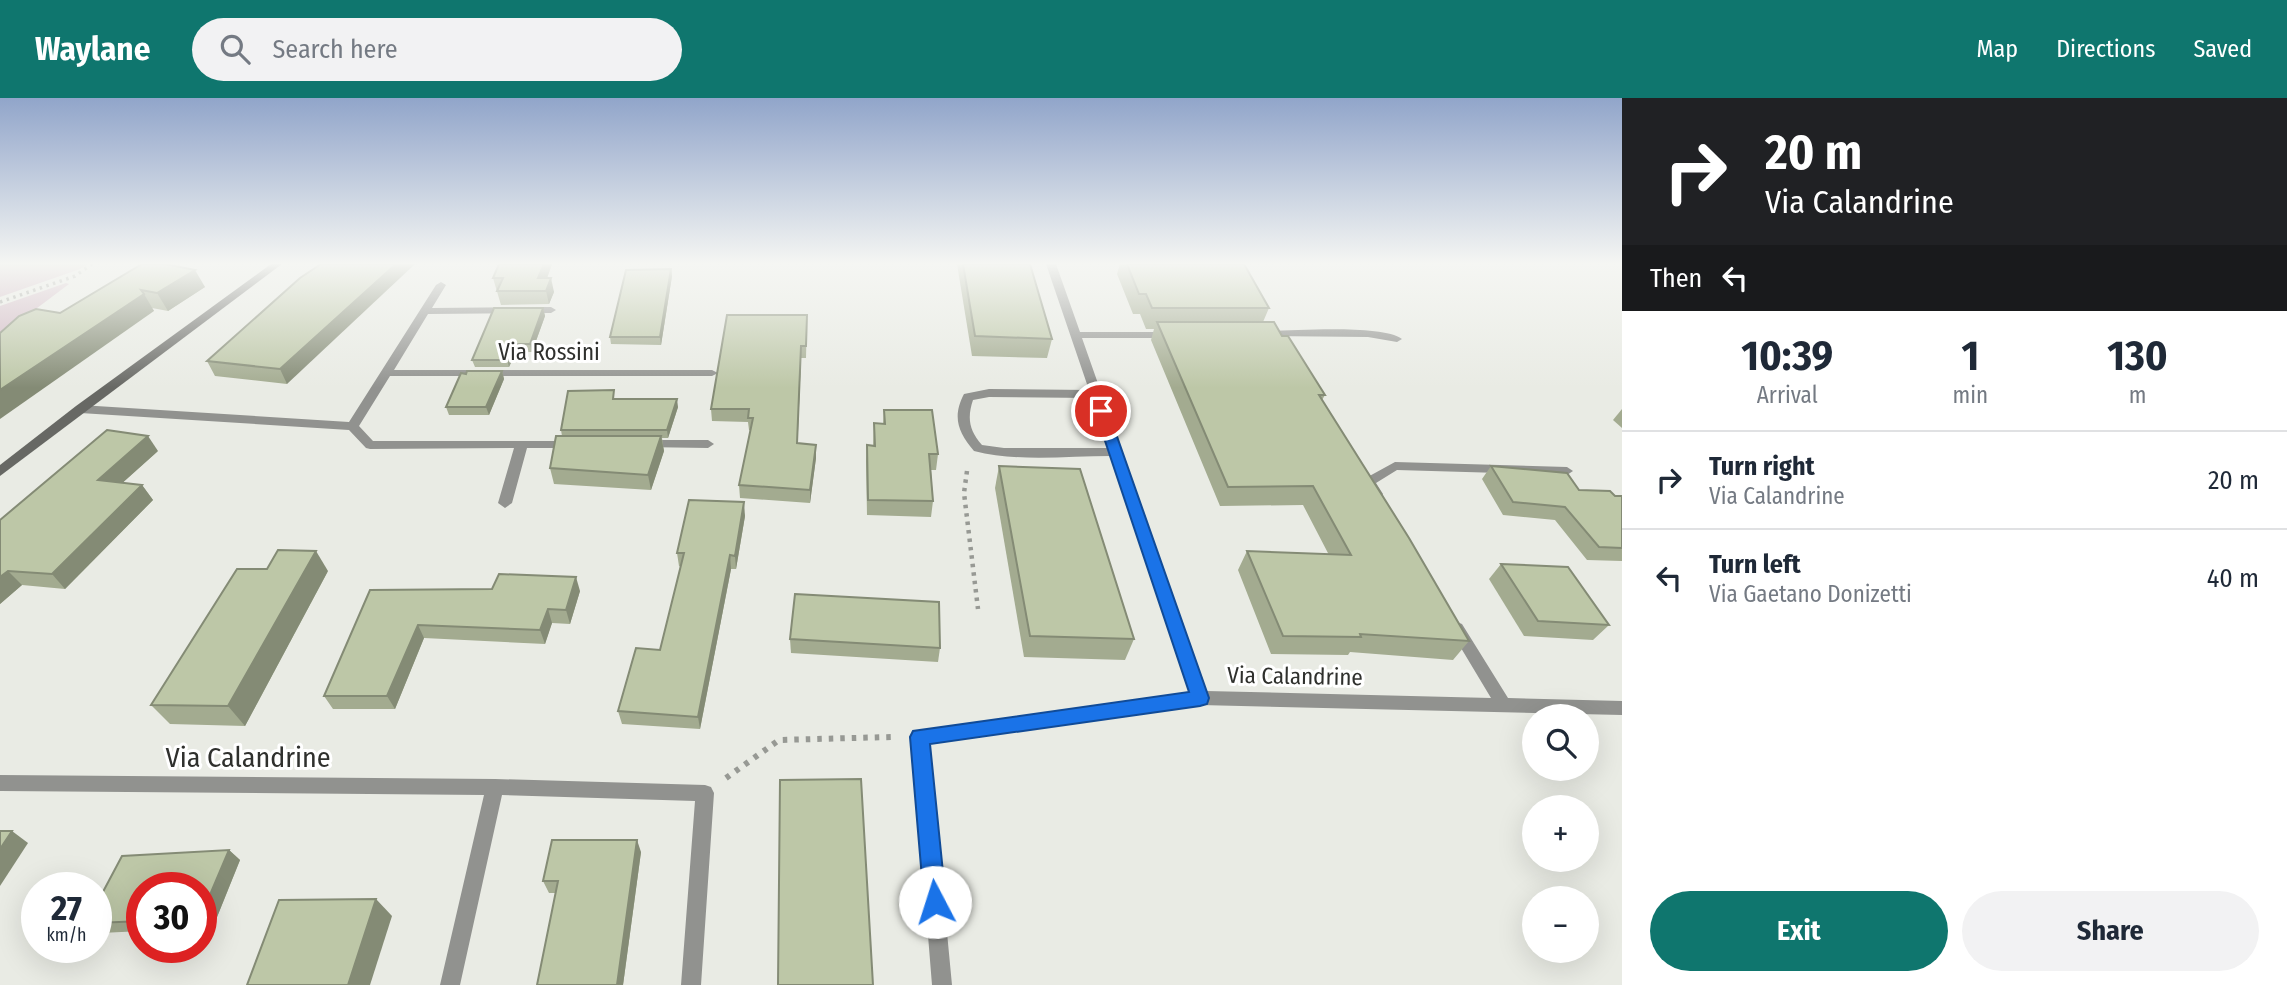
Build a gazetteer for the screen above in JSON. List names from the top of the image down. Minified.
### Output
{"streets":{"street":["Via Rossini","Via Calandrine"]},"page":{"header":"Waylane","search":"Search here","nav":["Map","Directions","Saved"],"turn":["20 m","Via Calandrine"],"then":"Then","eta":["10:39","Arrival","1","min","130","m"],"list":[{"name":"Turn right","note":"Via Calandrine","value":"20 m"},{"name":"Turn left","note":"Via Gaetano Donizetti","value":"40 m"}],"map_buttons":["+","−"],"speed":"27 km/h","limit":"30","buttons":["Exit","Share"]}}
